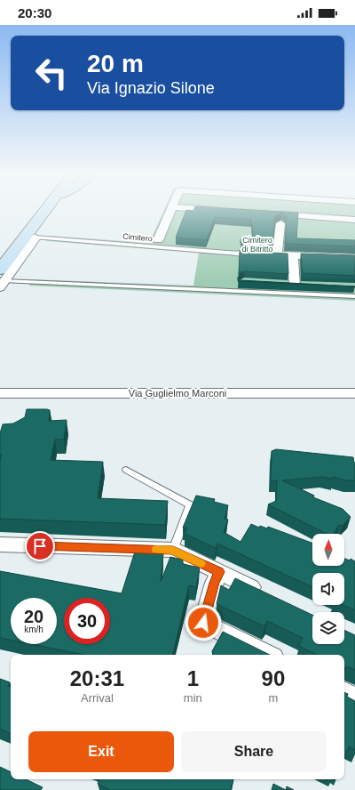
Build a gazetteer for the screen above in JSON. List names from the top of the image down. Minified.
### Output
{"streets":{"street":["Via Guglielmo Marconi"],"lane":["Cimitero"]},"parks":["Cimitero di Bitritto"],"north":"top","page":{"status":"20:30","turn":["20 m","Via Ignazio Silone"],"speed":"20 km/h","limit":"30","eta":["20:31","Arrival","1","min","90","m"],"buttons":["Exit","Share"]}}
